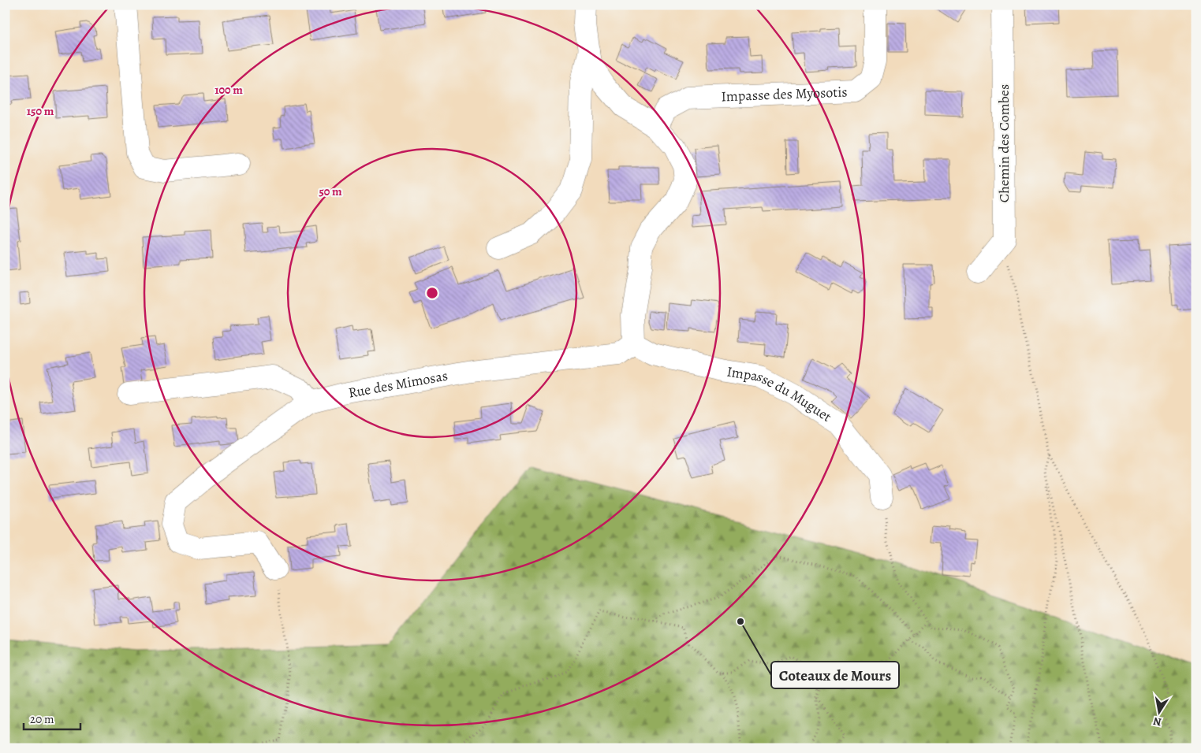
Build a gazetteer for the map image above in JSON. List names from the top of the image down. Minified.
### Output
{"streets":{"street":["Impasse des Myosotis","Chemin des Combes","Rue des Mimosas","Impasse du Muguet"]},"crossings":[["Rue des Mimosas","Impasse du Muguet"]],"places":["Coteaux de Mours"],"scale_bar":"20 m","north":"bottom","rings":["100 m","150 m","50 m"]}
